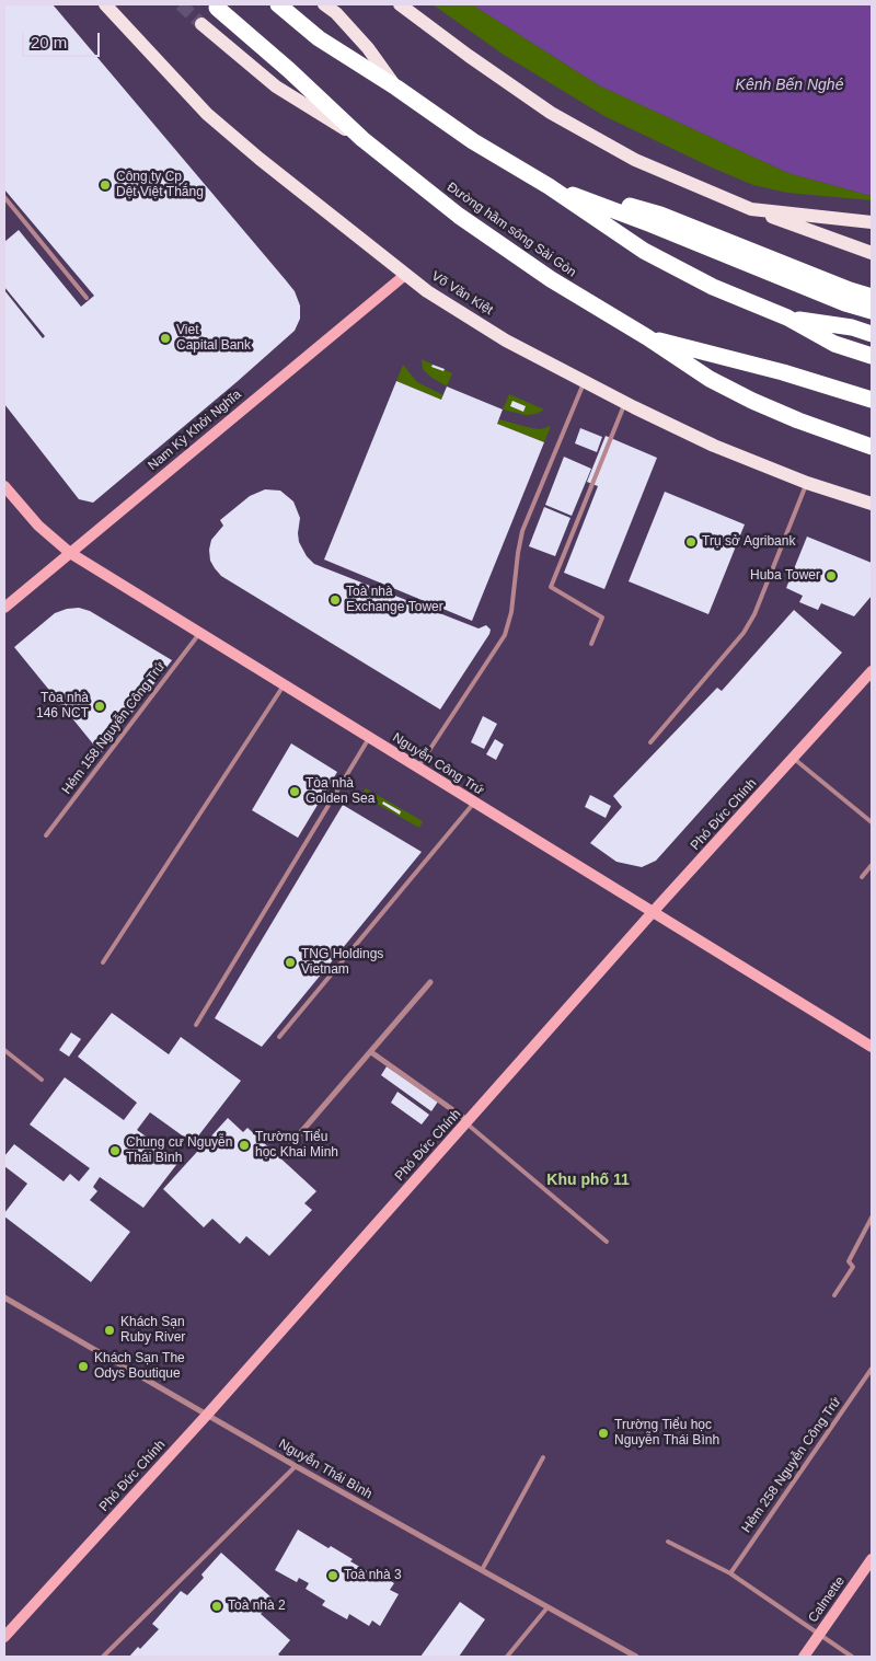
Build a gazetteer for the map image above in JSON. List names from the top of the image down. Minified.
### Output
{"streets":{"highway":["Đường hầm sông Sài Gòn"],"main road":["Võ Văn Kiệt"],"street":["Nam Kỳ Khởi Nghĩa","Nguyễn Công Trứ","Phó Đức Chính","Nguyễn Thái Bình","Calmette"],"lane":["Hẻm 158 Nguyễn Công Trứ","Hẻm 258 Nguyễn Công Trứ"]},"crossings":[["Võ Văn Kiệt","Nam Kỳ Khởi Nghĩa"],["Nam Kỳ Khởi Nghĩa","Nguyễn Công Trứ"],["Hẻm 158 Nguyễn Công Trứ","Nguyễn Công Trứ"],["Nguyễn Công Trứ","Phó Đức Chính"],["Phó Đức Chính","Nguyễn Thái Bình"]],"districts":["Khu phố 11"],"water":["Kênh Bến Nghé"],"places":["Công ty Cp Dệt Việt Thắng","Viet Capital Bank","Trụ sở Agribank","Huba Tower","Toà nhà Exchange Tower","Tòa nhà 146 NCT","Tòa nhà Golden Sea","TNG Holdings Vietnam","Trường Tiểu học Khai Minh","Chung cư Nguyễn Thái Bình","Khách Sạn Ruby River","Khách Sạn The Odys Boutique","Trường Tiểu học Nguyễn Thái Bình","Toà nhà 3","Toà nhà 2"],"scale_bar":"20 m"}
